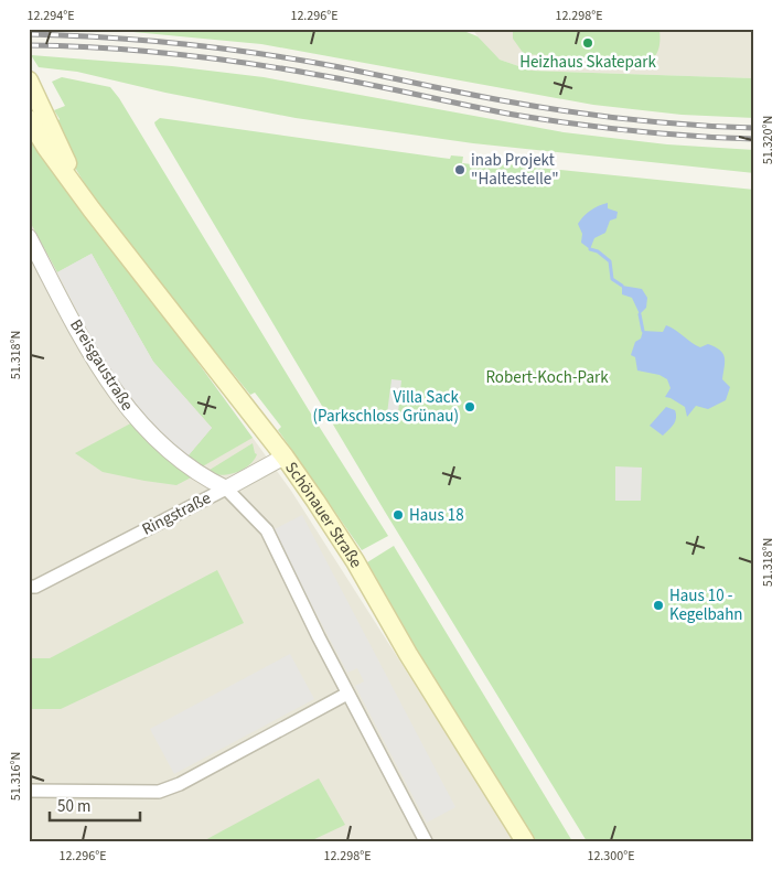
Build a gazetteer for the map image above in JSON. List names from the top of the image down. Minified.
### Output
{"streets":{"main road":["Schönauer Straße"],"street":["Breisgaustraße","Ringstraße"]},"crossings":[["Breisgaustraße","Ringstraße"]],"parks":["Robert-Koch-Park"],"places":["Heizhaus Skatepark","inab Projekt \"Haltestelle\"","Villa Sack (Parkschloss Grünau)","Haus 18","Haus 10 - Kegelbahn"],"scale_bar":"50 m","coordinates":["12.294°E","12.296°E","12.298°E","51.320°N","51.318°N","51.316°N","12.300°E"]}
